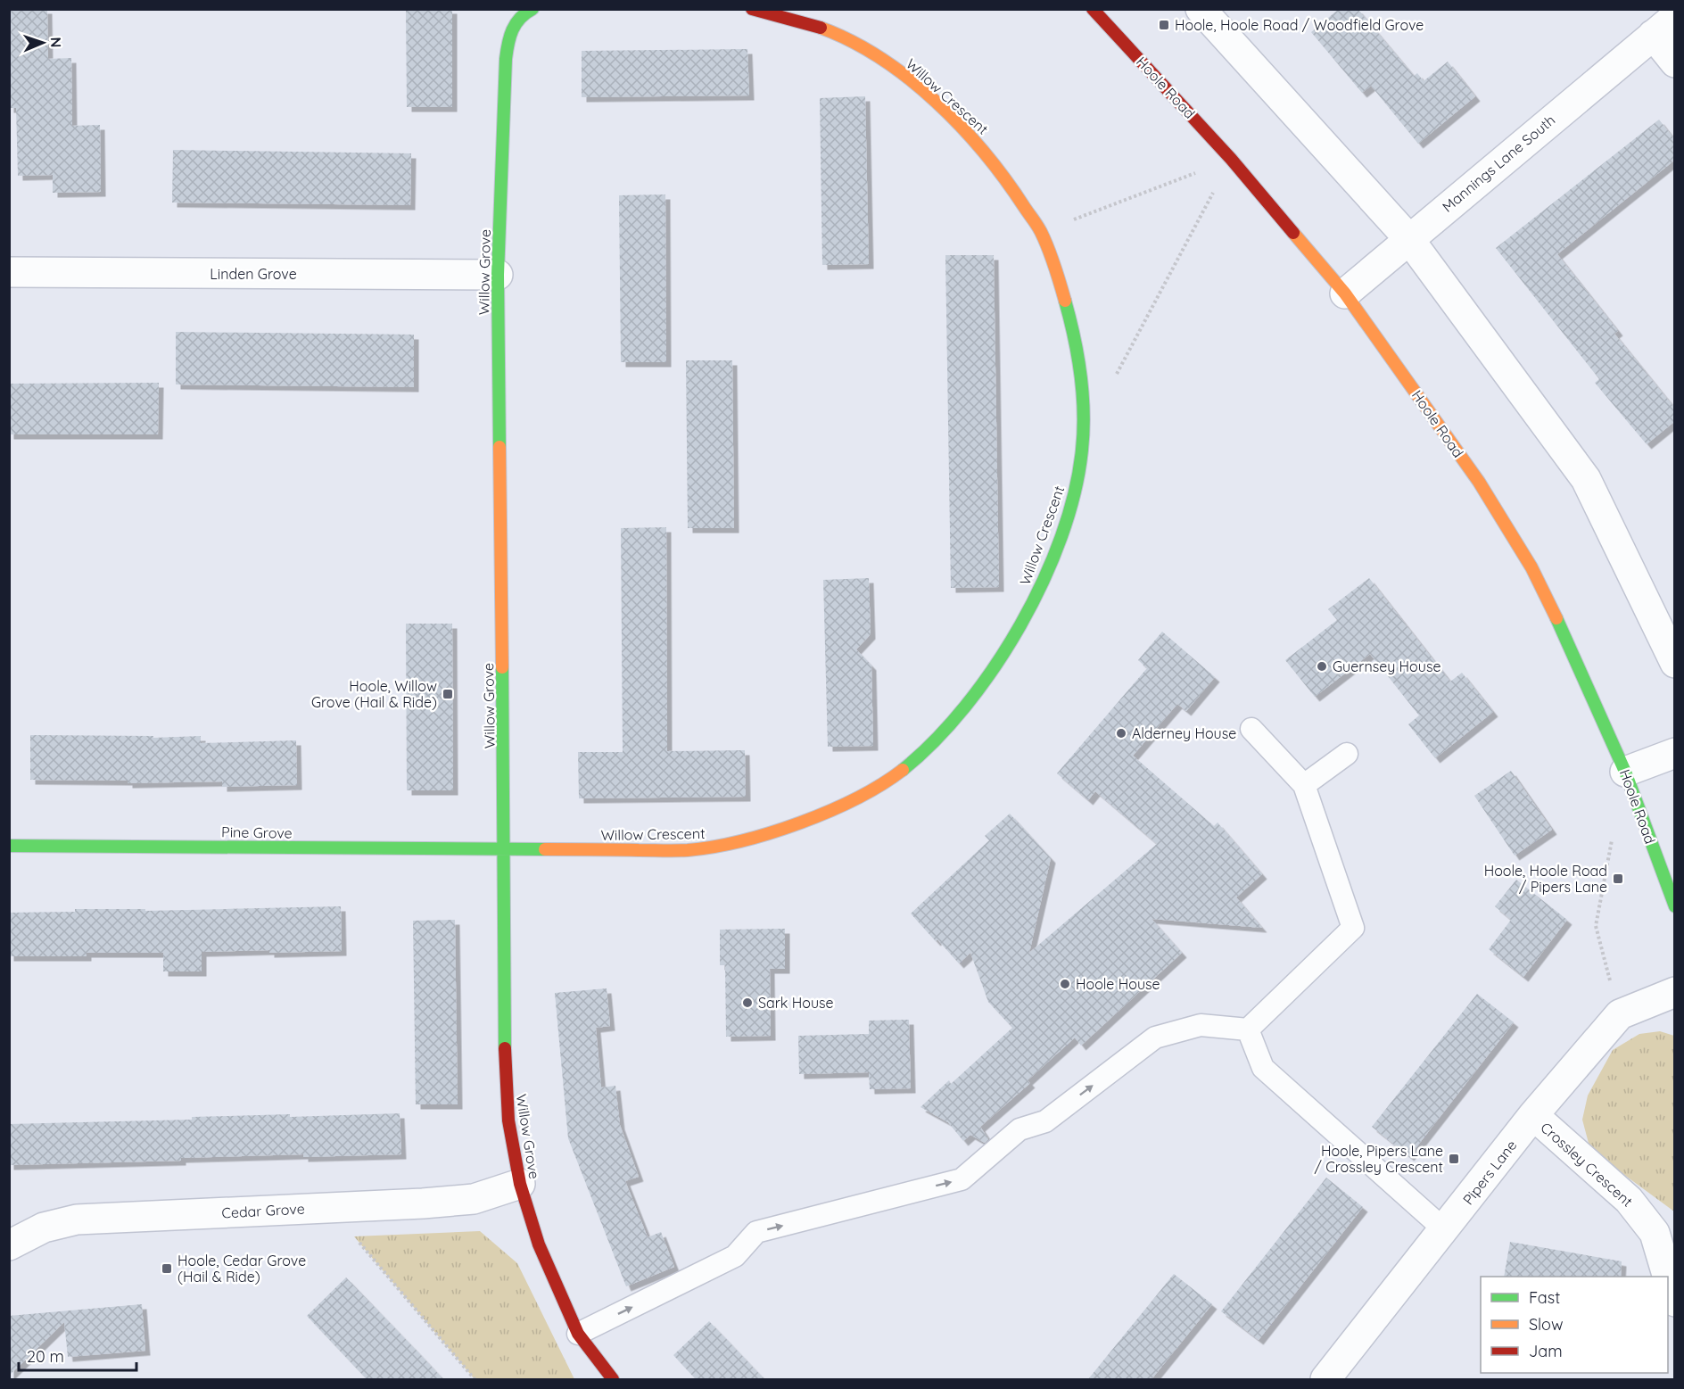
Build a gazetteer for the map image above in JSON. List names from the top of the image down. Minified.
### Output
{"streets":{"main road":["Hoole Road","Willow Crescent","Willow Grove","Pine Grove"],"street":["Mannings Lane South","Linden Grove","Crossley Crescent","Pipers Lane","Cedar Grove"]},"crossings":[["Hoole Road","Mannings Lane South"],["Willow Crescent","Willow Grove"],["Willow Crescent","Pine Grove"],["Willow Grove","Linden Grove"],["Willow Grove","Pine Grove"],["Willow Grove","Cedar Grove"],["Crossley Crescent","Pipers Lane"]],"places":{"transit":["Hoole, Hoole Road / Woodfield Grove","Hoole, Willow Grove (Hail & Ride)","Hoole, Hoole Road / Pipers Lane","Hoole, Pipers Lane / Crossley Crescent","Hoole, Cedar Grove (Hail & Ride)"],"other":["Guernsey House","Alderney House","Hoole House","Sark House"]},"legend":["Fast","Slow","Jam"],"scale_bar":"20 m","north":"right"}
